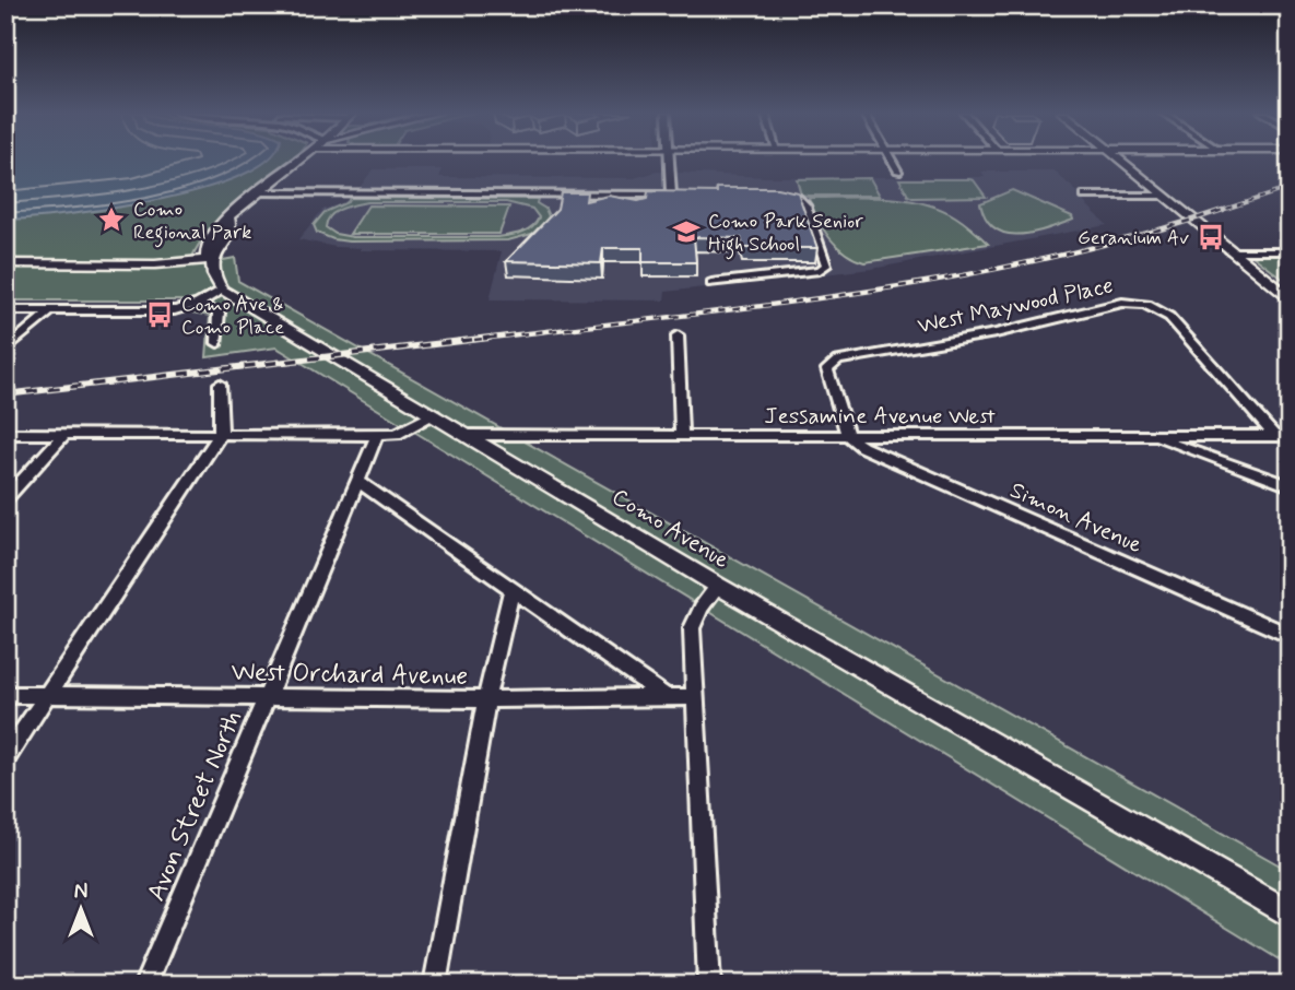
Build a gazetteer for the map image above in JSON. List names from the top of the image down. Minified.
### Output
{"streets":{"street":["West Maywood Place","Jessamine Avenue West","Simon Avenue","Como Avenue","West Orchard Avenue","Avon Street North"]},"crossings":[["West Maywood Place","Jessamine Avenue West"],["West Maywood Place","Simon Avenue"],["Jessamine Avenue West","Simon Avenue"],["Jessamine Avenue West","Como Avenue"],["West Orchard Avenue","Avon Street North"]],"places":{"place":["Como Regional Park"],"school or university":["Como Park Senior High School"],"bus stop":["Geranium Av","Como Ave & Como Place"]},"north":"top"}
